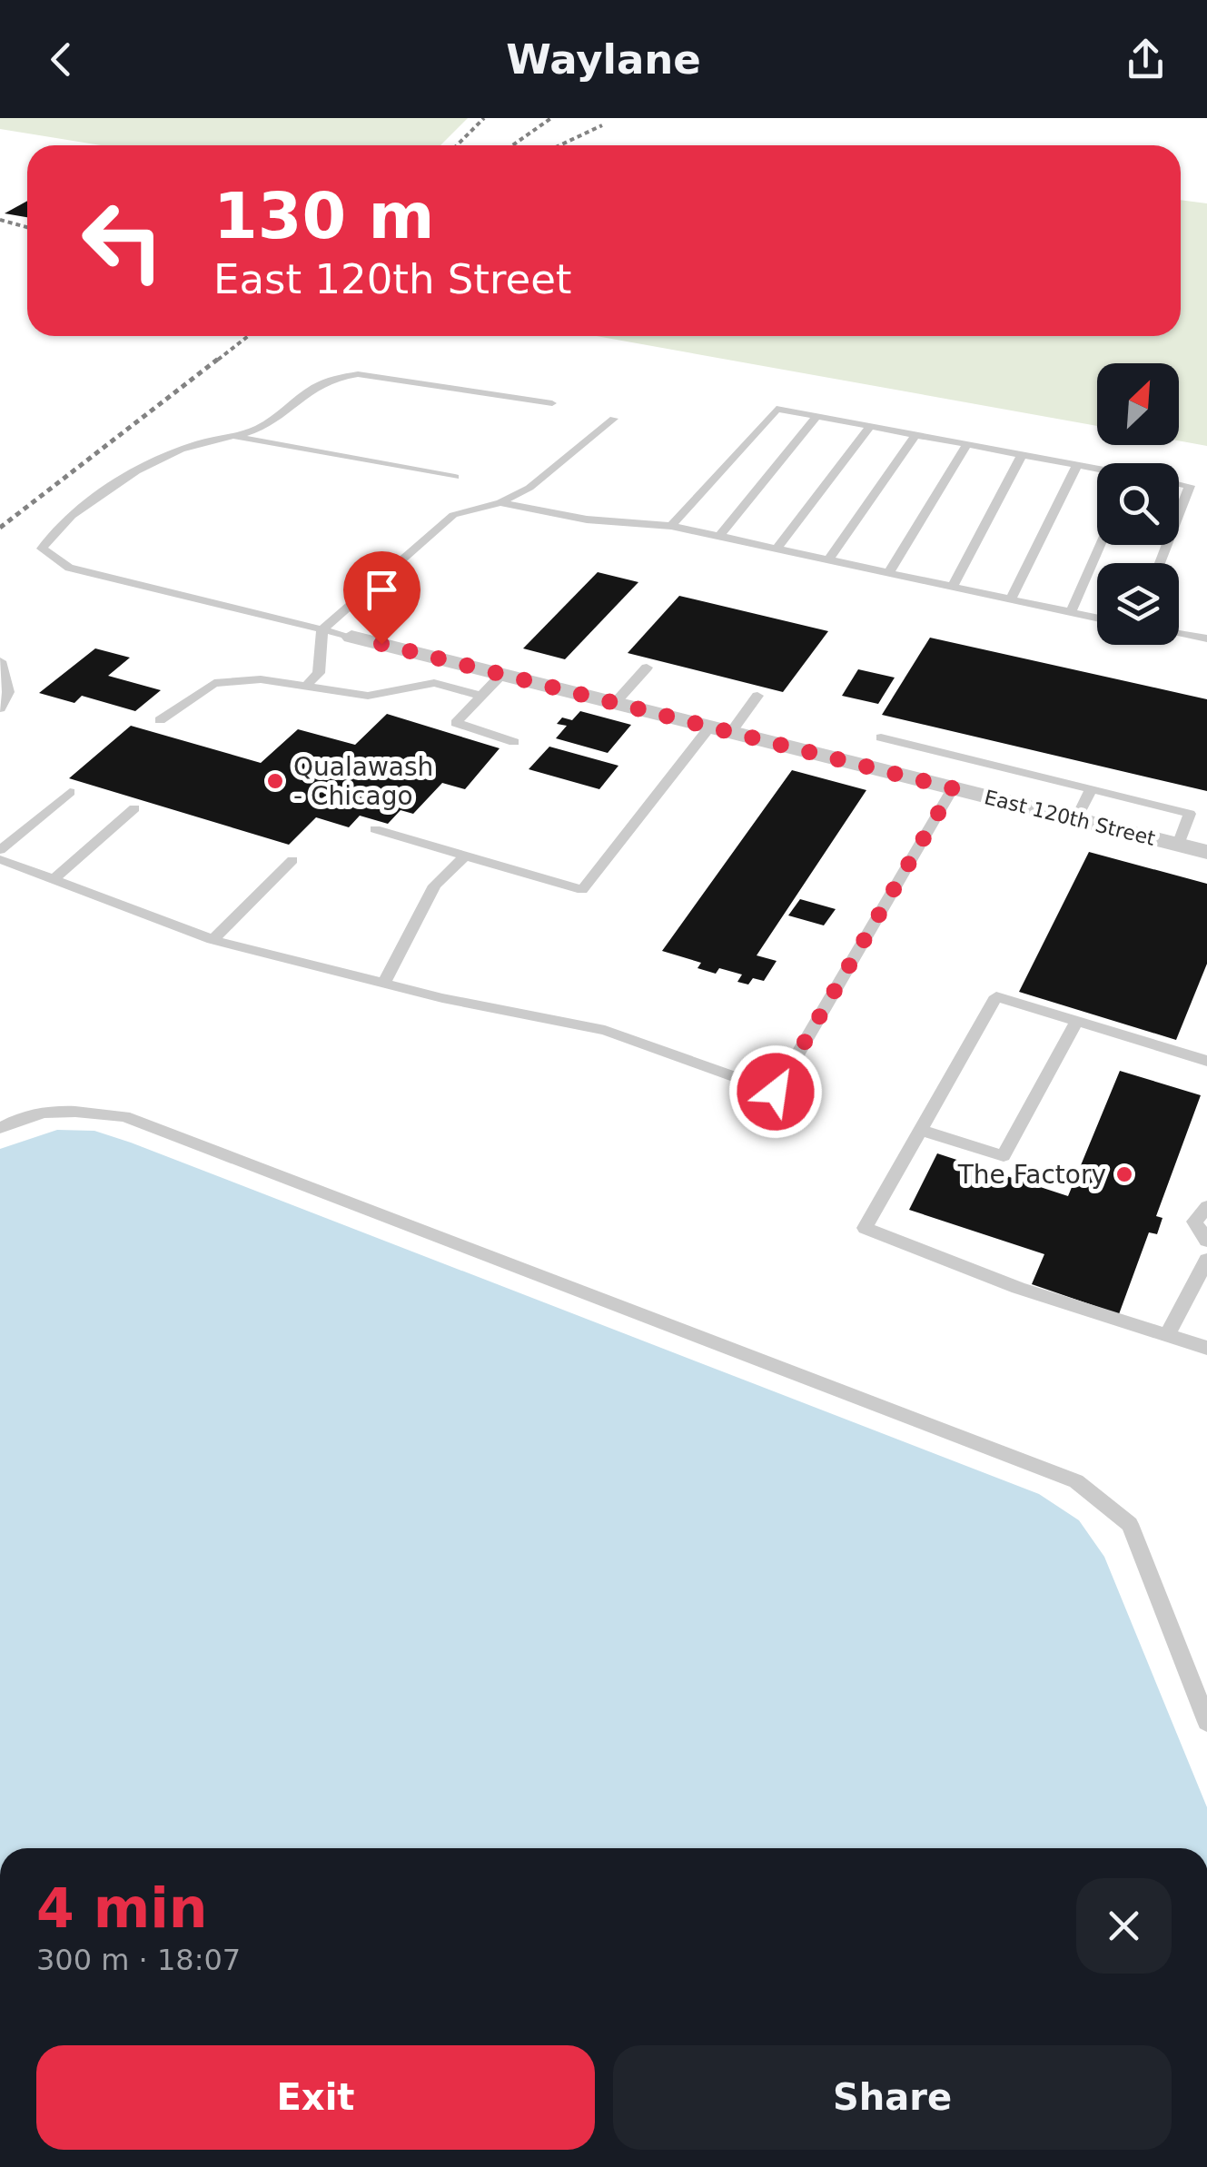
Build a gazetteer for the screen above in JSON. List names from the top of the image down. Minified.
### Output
{"streets":{"street":["East 120th Street"]},"places":["Qualawash - Chicago","The Factory"],"north":"top right","page":{"header":"Waylane","turn":["130 m","East 120th Street"],"heading":["4 min","300 m · 18:07"],"buttons":["Exit","Share"]}}
